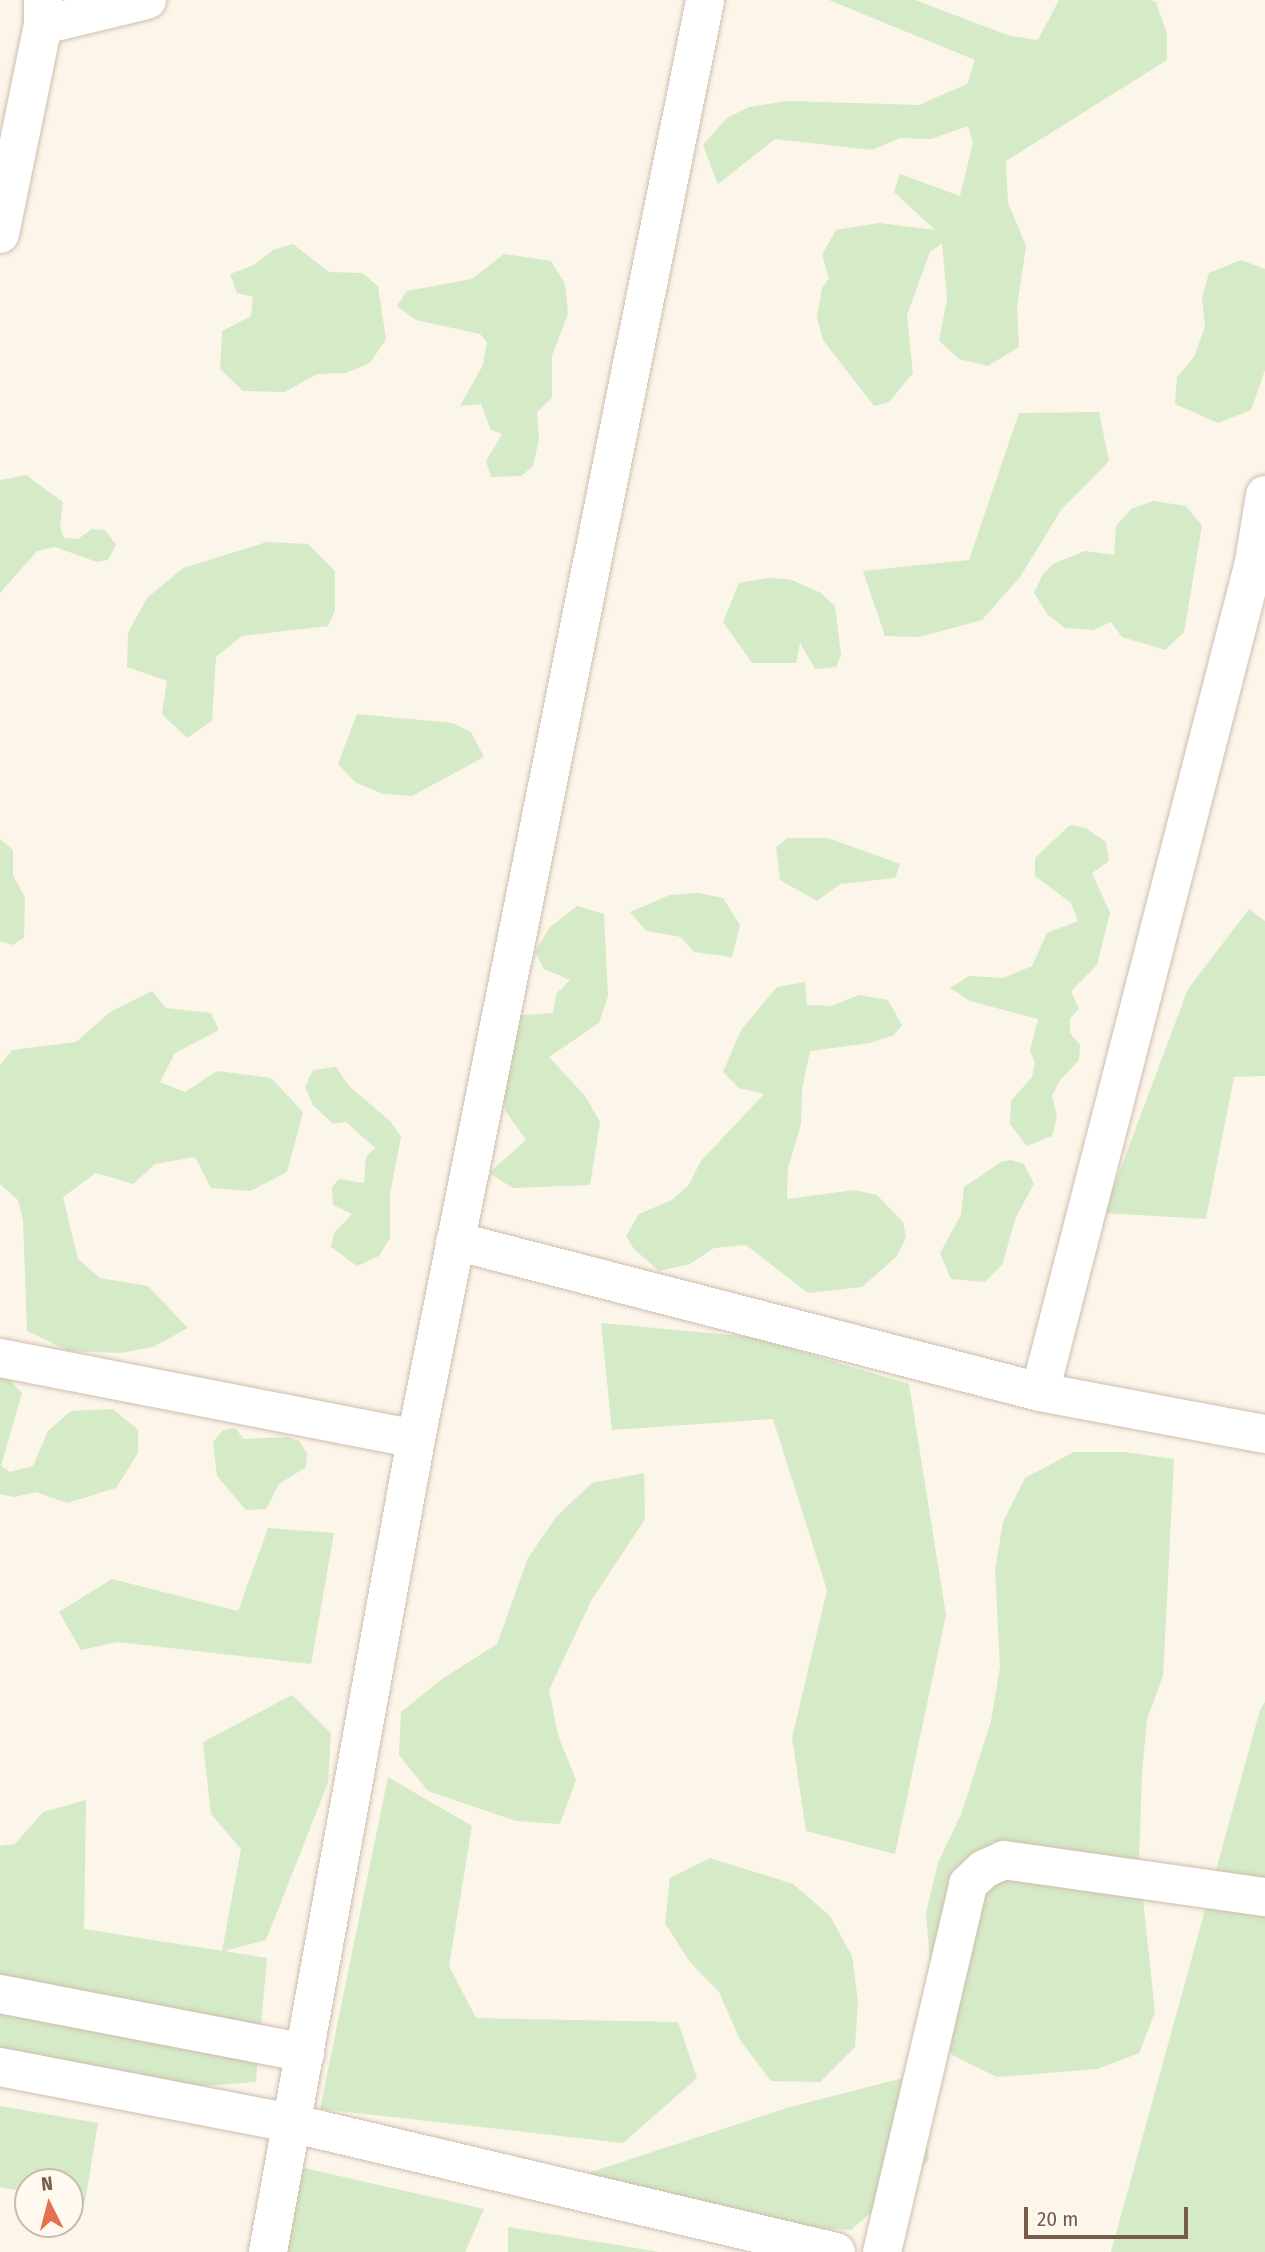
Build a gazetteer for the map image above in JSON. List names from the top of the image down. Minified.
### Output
{"scale_bar":"20 m","north":"top"}
